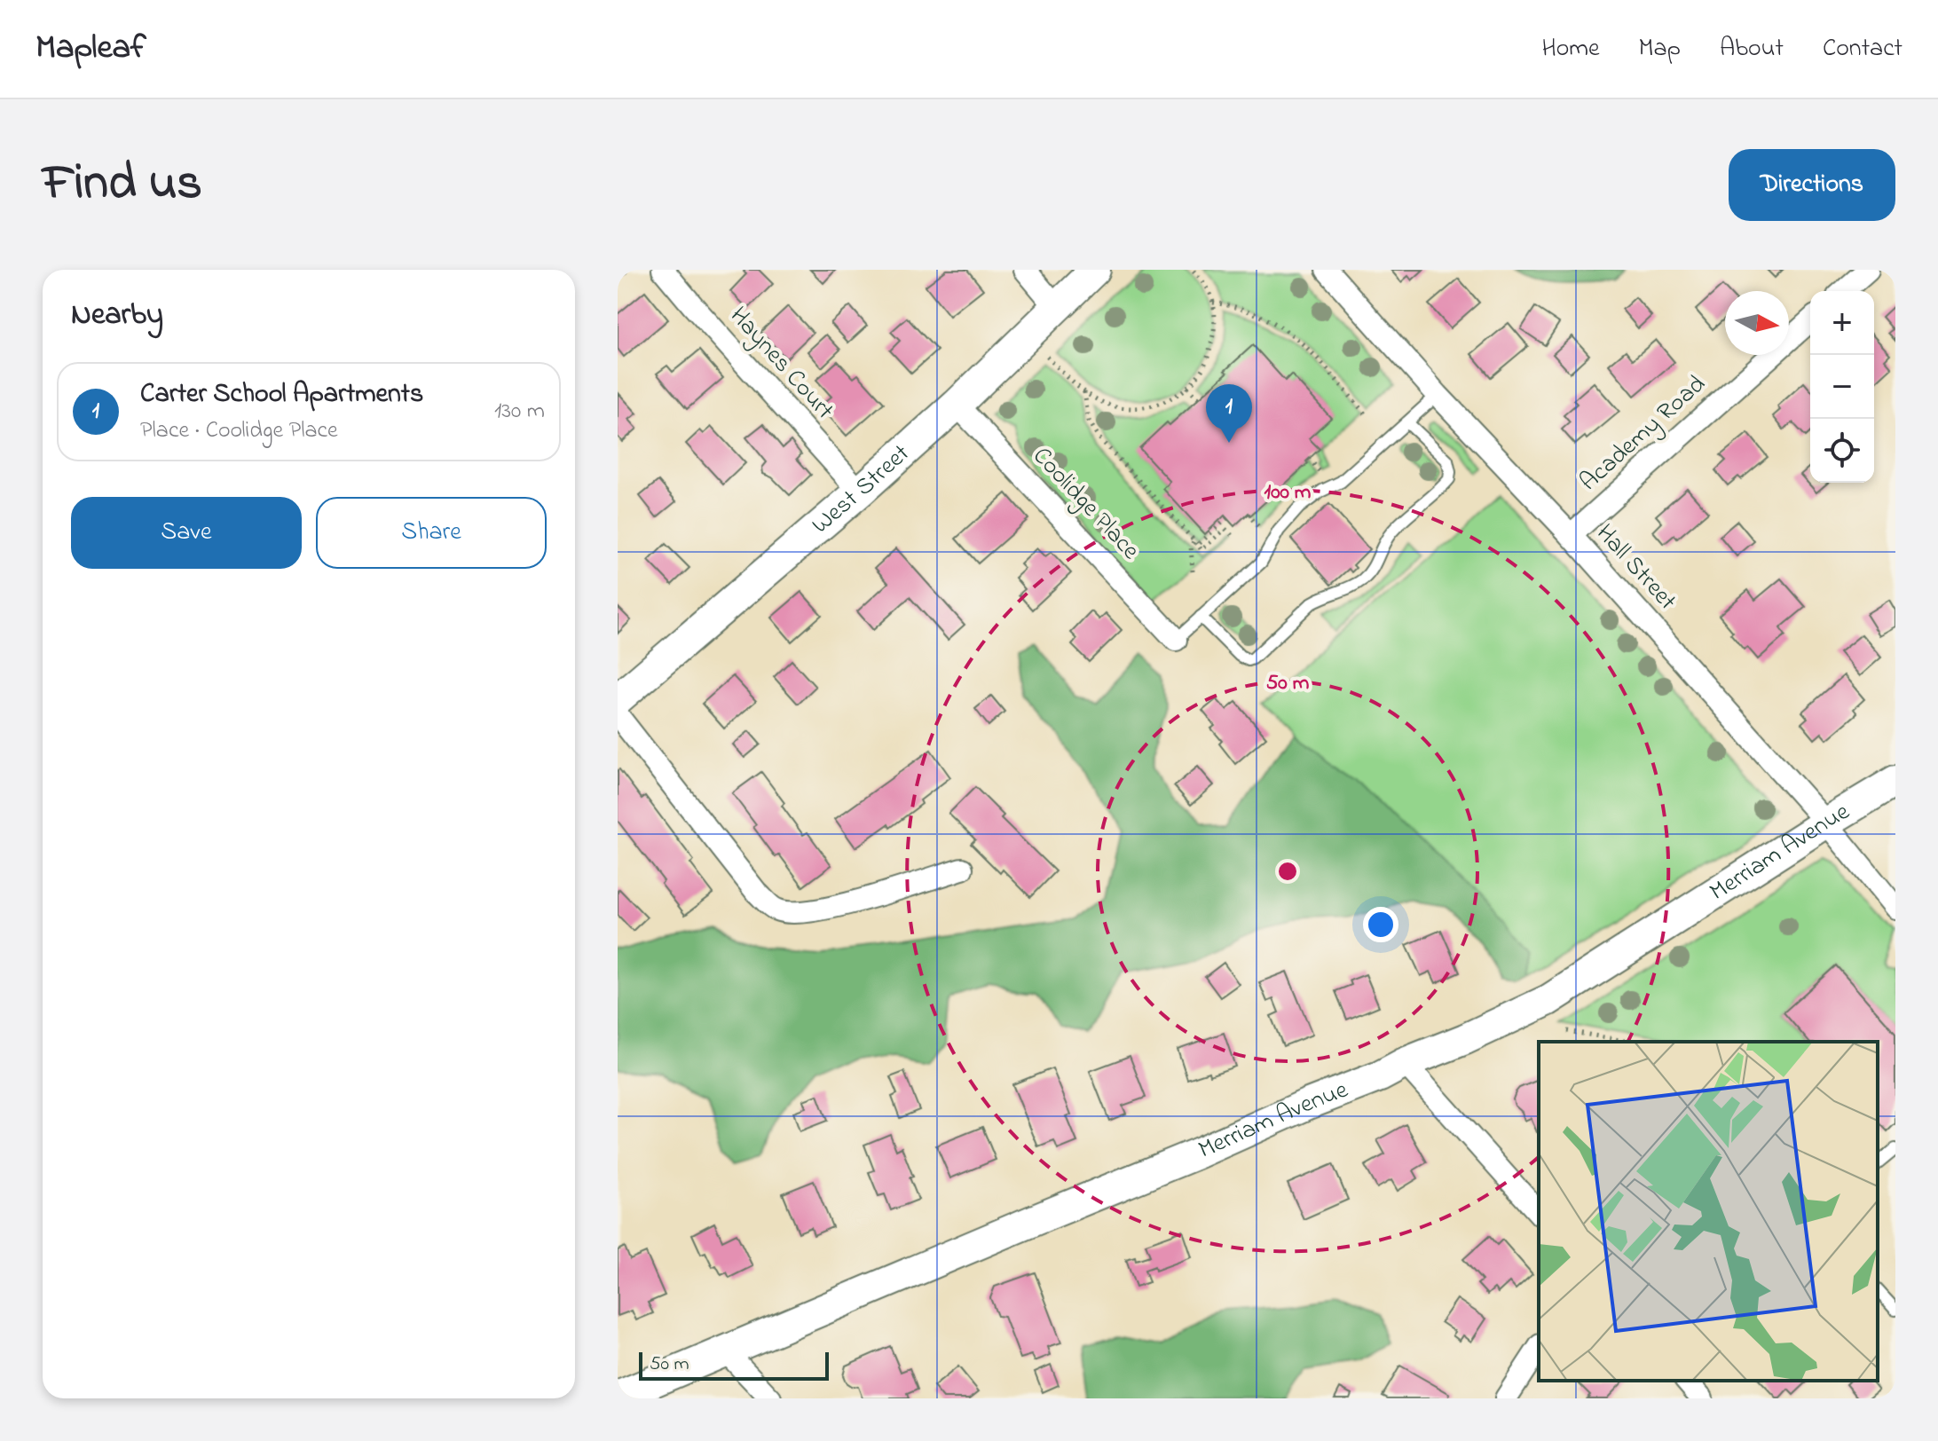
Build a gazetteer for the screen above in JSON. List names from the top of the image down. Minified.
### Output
{"streets":{"street":["Haynes Court","Academy Road","West Street","Coolidge Place","Hall Street","Merriam Avenue"]},"crossings":[["Haynes Court","West Street"],["Academy Road","Hall Street"],["West Street","Coolidge Place"],["Hall Street","Merriam Avenue"]],"scale_bar":"50 m","north":"right","page":{"header":"Mapleaf","nav":["Home","Map","About","Contact"],"title":"Find us","buttons":["Directions",["Save","Share"]],"heading":"Nearby","map_buttons":["+","−"],"list":[{"mark":"1","name":"Carter School Apartments","note":"Place · Coolidge Place","value":"130 m"}],"pins":"1","scale":"50 m"},"rings":["100 m","50 m"]}
